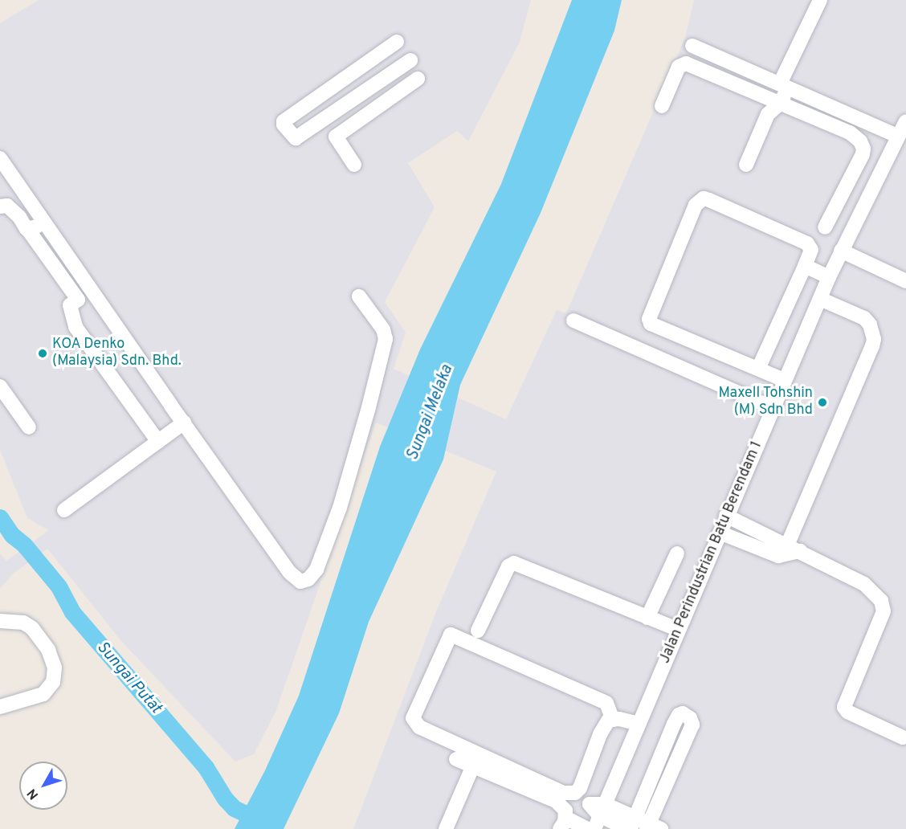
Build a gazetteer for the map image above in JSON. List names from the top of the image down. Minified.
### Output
{"streets":{"street":["Jalan Perindustrian Batu Berendam 1"]},"water":["Sungai Melaka","Sungai Putat"],"places":["KOA Denko (Malaysia) Sdn. Bhd.","Maxell Tohshin (M) Sdn Bhd"],"north":"bottom left"}
